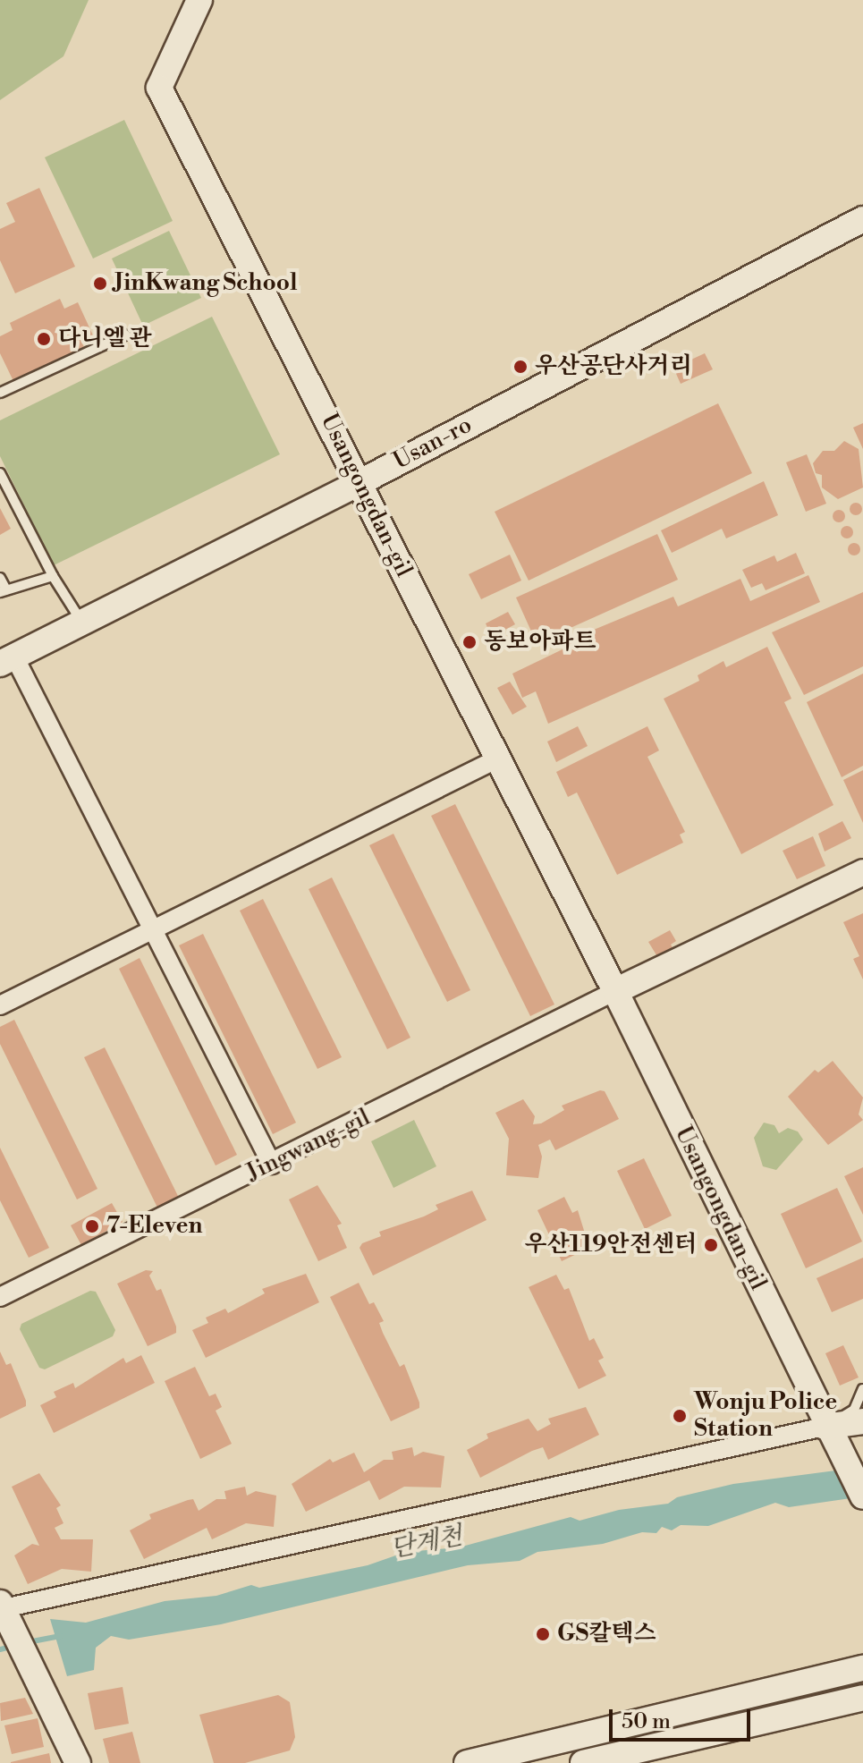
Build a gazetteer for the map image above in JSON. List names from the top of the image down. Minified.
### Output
{"streets":{"street":["Usan-ro","Usangongdan-gil","Jingwang-gil"]},"crossings":[["Usan-ro","Usangongdan-gil"],["Usangongdan-gil","Jingwang-gil"]],"water":["단계천"],"places":["JinKwang School","다니엘 관","우산공단사거리","동보아파트","7-Eleven","우산119안전센터","Wonju Police Station","GS칼텍스"],"scale_bar":"50 m"}
